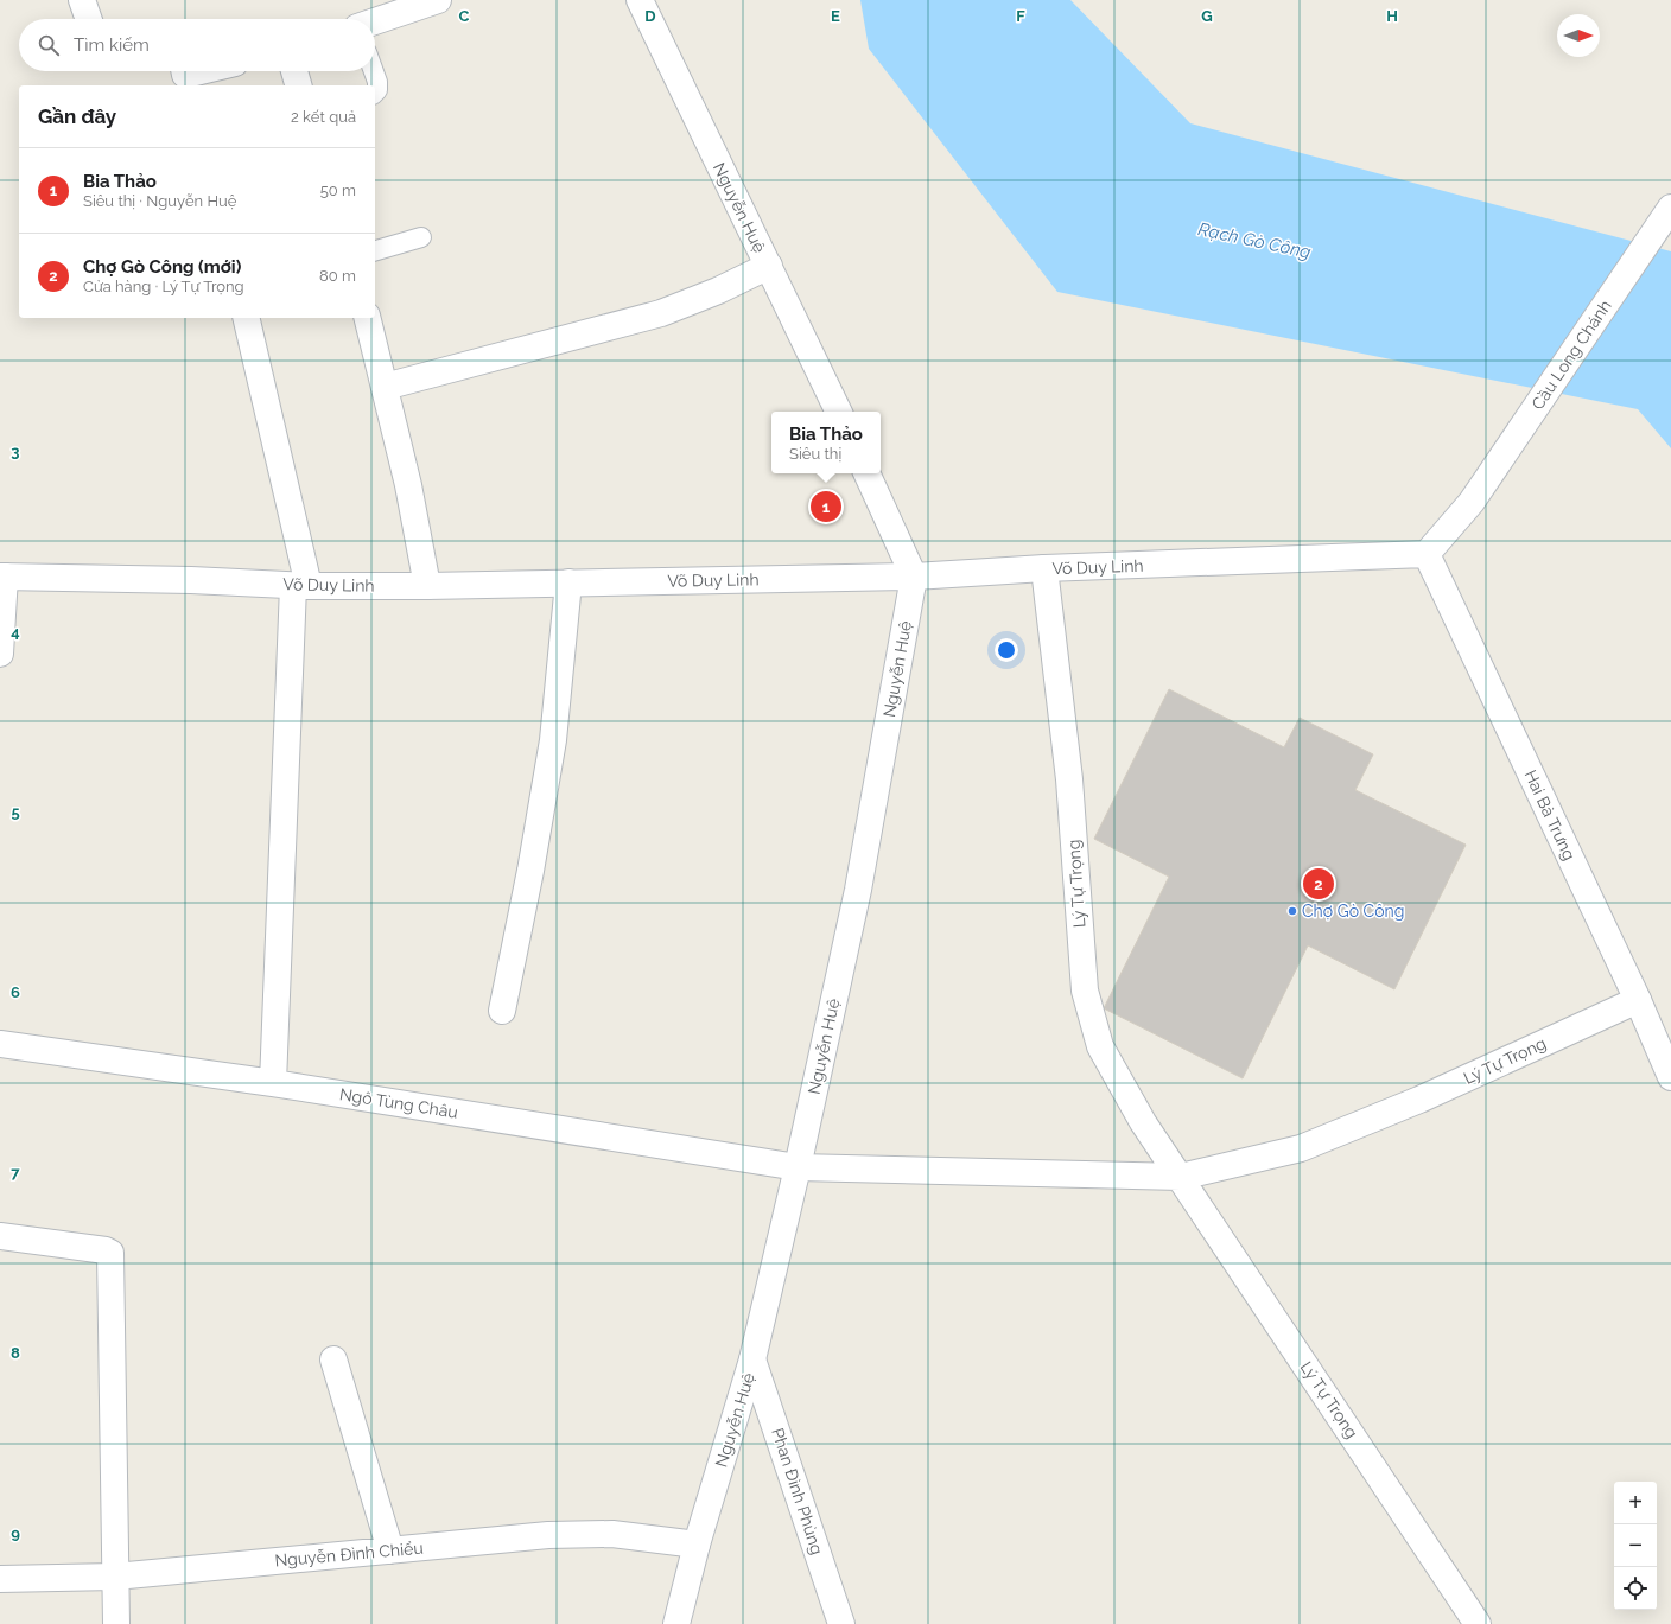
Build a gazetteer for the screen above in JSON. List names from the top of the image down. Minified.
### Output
{"streets":{"street":["Nguyễn Huệ","Cầu Long Chánh","Võ Duy Linh","Hai Bà Trưng","Lý Tự Trọng","Ngô Tùng Châu","Phan Đình Phùng","Nguyễn Đình Chiểu"]},"crossings":[["Nguyễn Huệ","Võ Duy Linh"],["Nguyễn Huệ","Lý Tự Trọng"],["Nguyễn Huệ","Ngô Tùng Châu"],["Nguyễn Huệ","Phan Đình Phùng"],["Nguyễn Huệ","Nguyễn Đình Chiểu"],["Cầu Long Chánh","Võ Duy Linh"],["Cầu Long Chánh","Hai Bà Trưng"],["Võ Duy Linh","Hai Bà Trưng"],["Võ Duy Linh","Lý Tự Trọng"],["Hai Bà Trưng","Lý Tự Trọng"],["Lý Tự Trọng","Ngô Tùng Châu"]],"water":["Rạch Gò Công"],"places":["Chợ Gò Công"],"north":"right","page":{"search":"Tìm kiếm","heading":["Gần đây","2 kết quả"],"list":[{"mark":"1","name":"Bia Thảo","note":"Siêu thị · Nguyễn Huệ","value":"50 m"},{"mark":"2","name":"Chợ Gò Công (mới)","note":"Cửa hàng · Lý Tự Trọng","value":"80 m"}],"popup":["Bia Thảo","Siêu thị"],"pins":["1","2"],"map_buttons":["+","−"]},"grid":{"columns":["C","D","E","F","G","H"],"rows":["3","4","5","6","7","8","9"]}}
